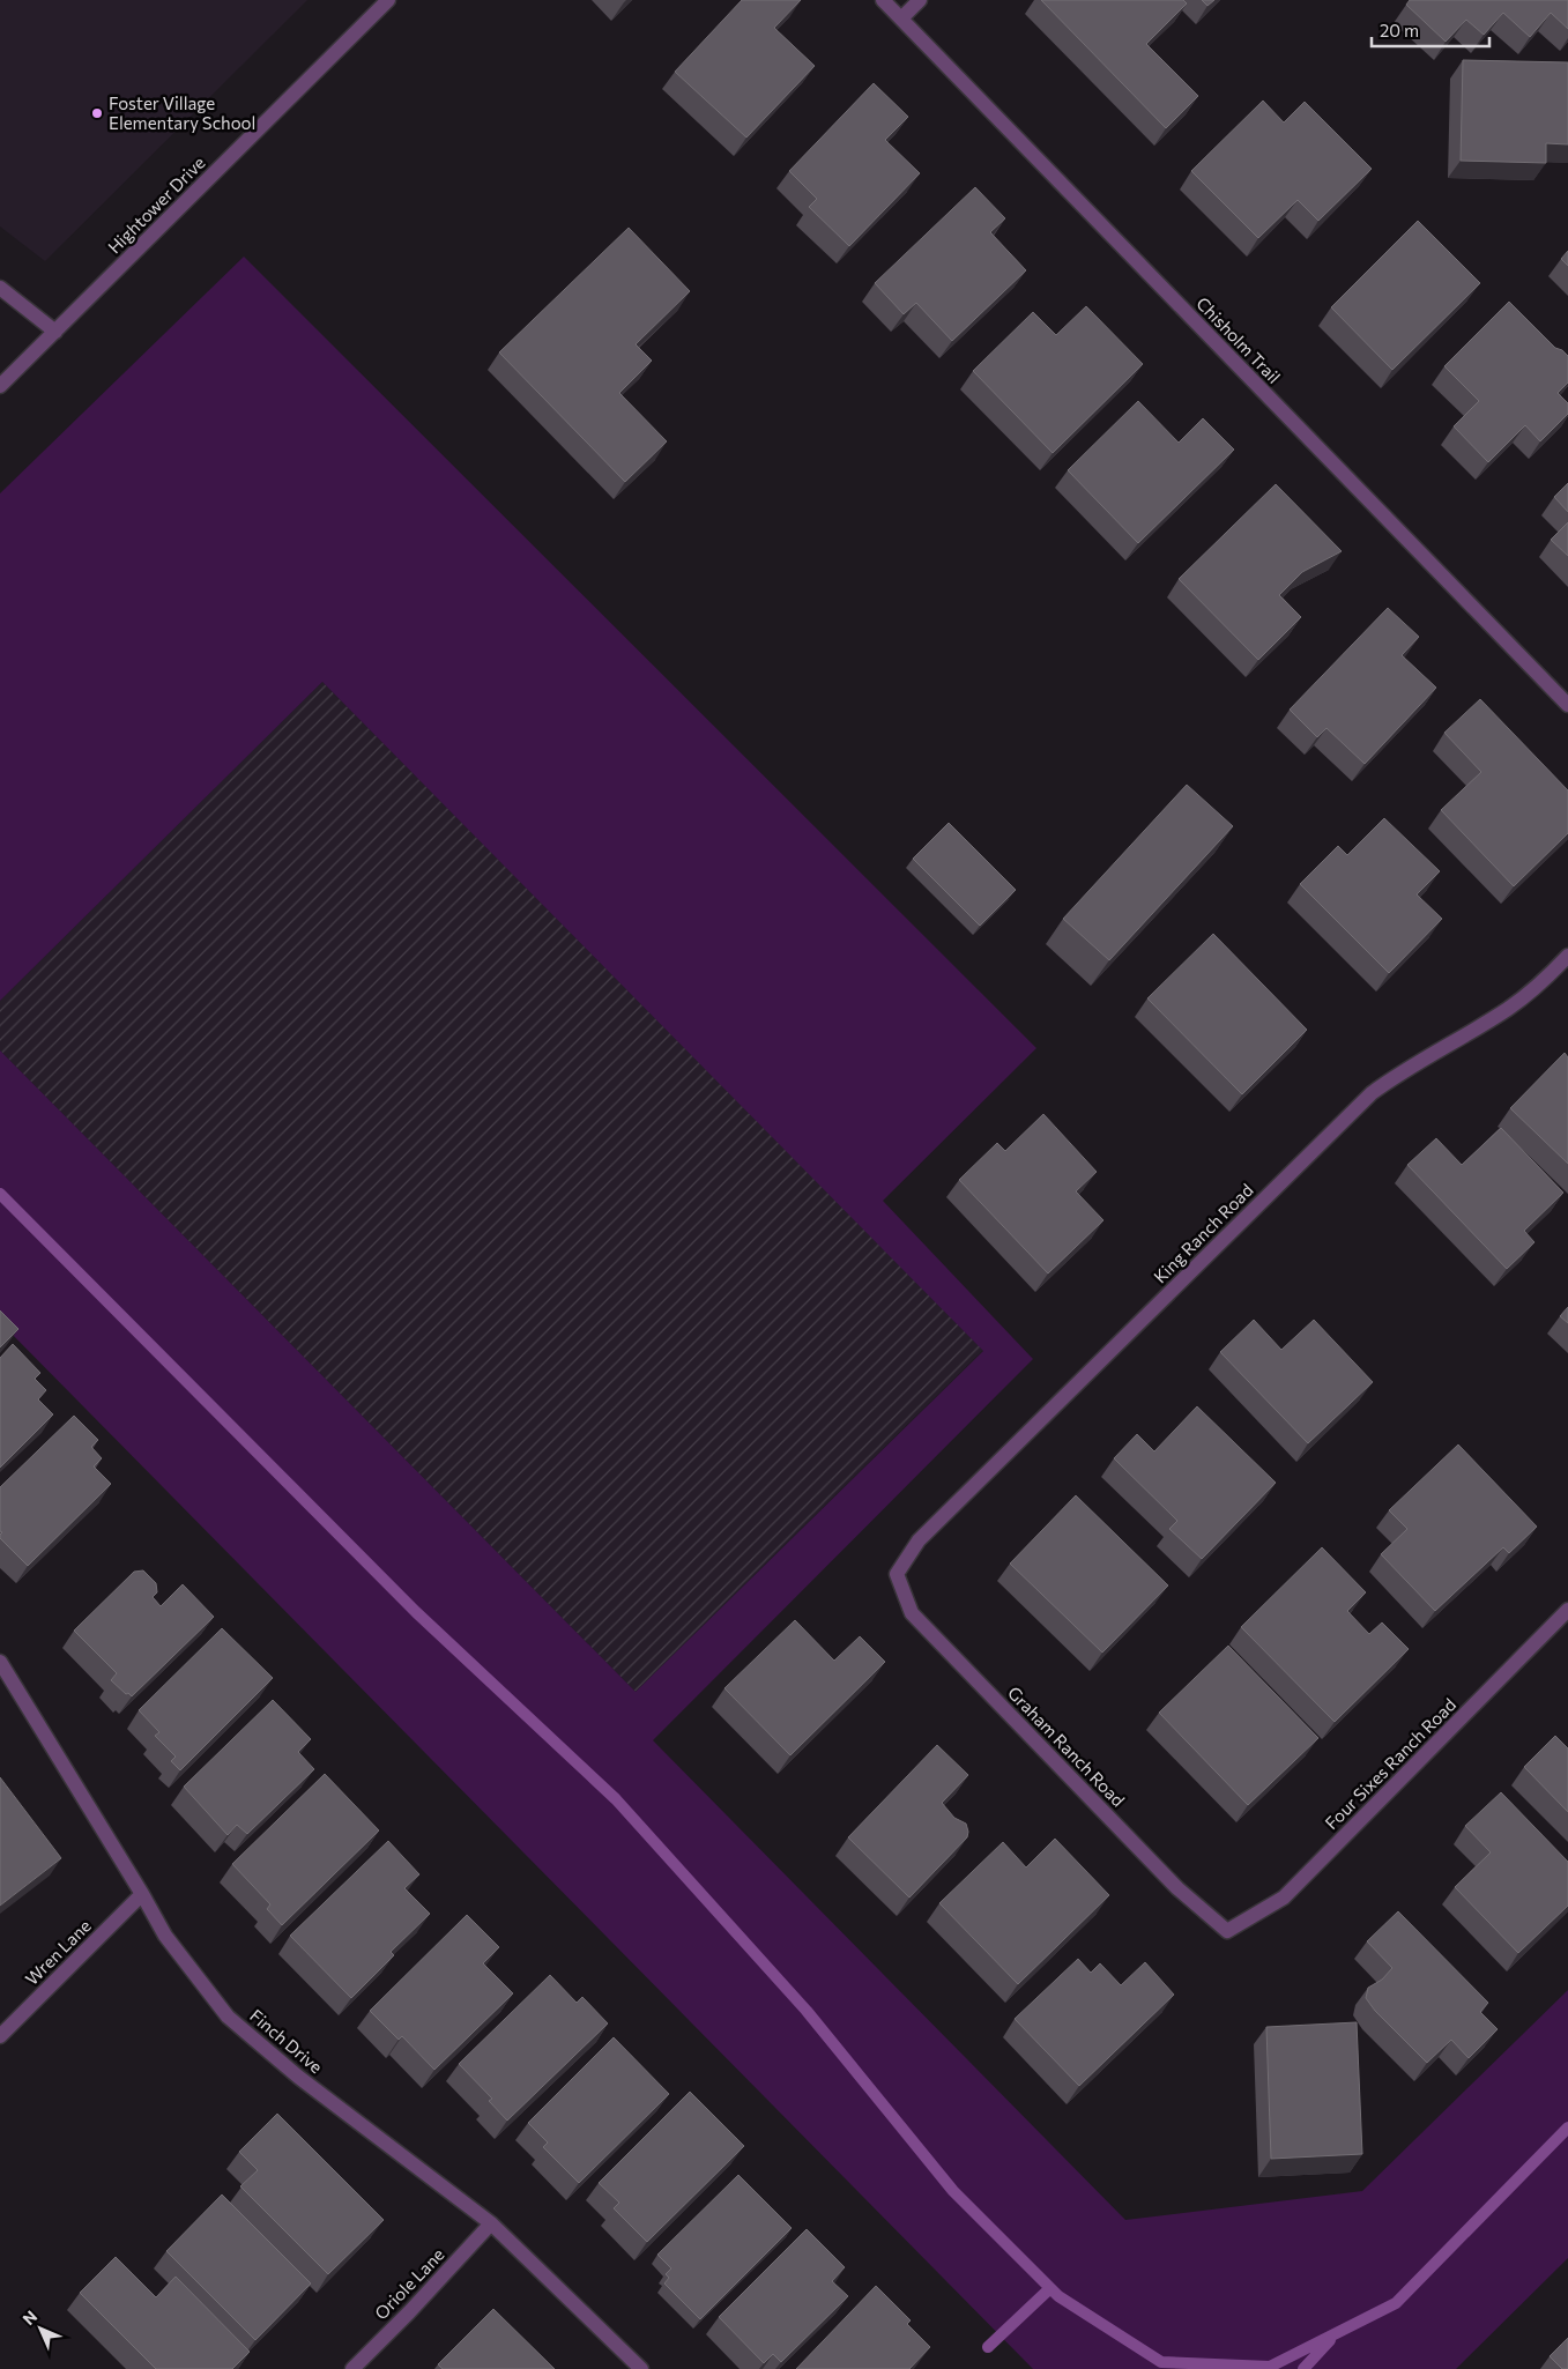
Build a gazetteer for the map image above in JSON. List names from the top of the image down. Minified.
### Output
{"streets":{"street":["Hightower Drive","Chisholm Trail","King Ranch Road","Graham Ranch Road","Four Sixes Ranch Road","Wren Lane","Finch Drive","Oriole Lane"]},"crossings":[["King Ranch Road","Graham Ranch Road"],["Graham Ranch Road","Four Sixes Ranch Road"],["Wren Lane","Finch Drive"],["Finch Drive","Oriole Lane"]],"places":["Foster Village Elementary School"],"scale_bar":"20 m","north":"top left"}
